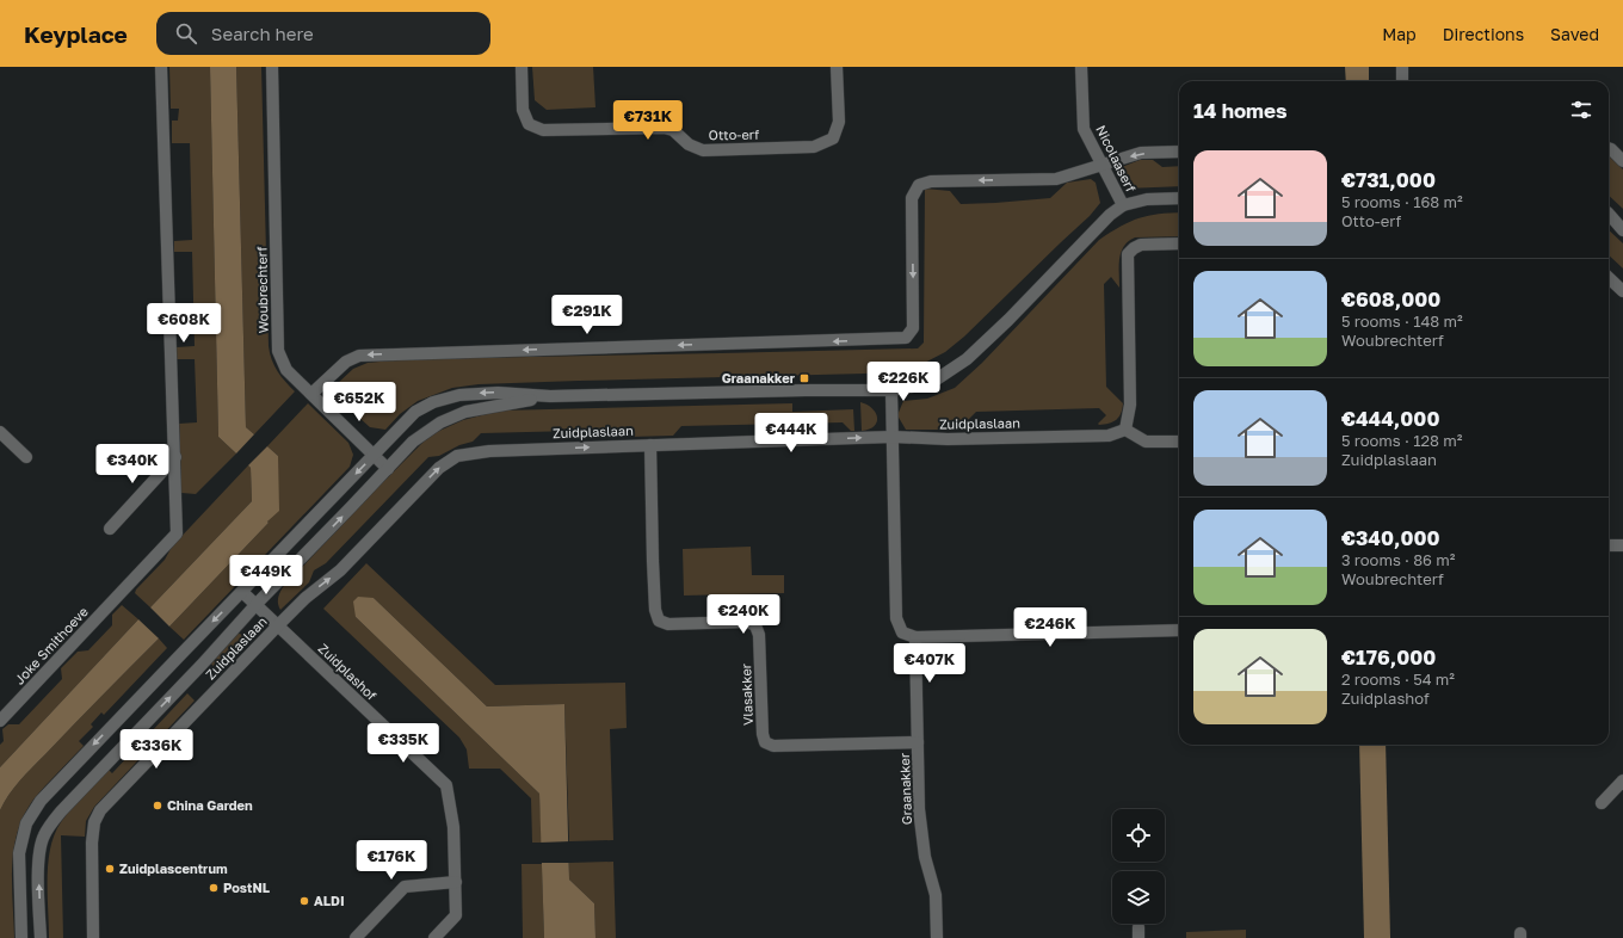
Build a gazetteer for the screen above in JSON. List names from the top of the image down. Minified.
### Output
{"streets":{"street":["Otto-erf","Nicolaaserf","Woubrechterf","Zuidplaslaan","Joke Smithoeve","Zuidplashof","Vlasakker","Graanakker"]},"crossings":[["Nicolaaserf","Zuidplaslaan"],["Woubrechterf","Zuidplaslaan"],["Zuidplaslaan","Zuidplashof"],["Zuidplaslaan","Vlasakker"],["Vlasakker","Graanakker"]],"places":{"transit":["Graanakker"],"other":["China Garden","Zuidplascentrum","PostNL","ALDI"]},"page":{"header":"Keyplace","search":"Search here","nav":["Map","Directions","Saved"],"heading":"14 homes","price":["€731K","€291K","€608K","€226K","€652K","€444K","€340K","€449K","€240K","€246K","€407K","€335K","€336K","€176K"],"list":[{"name":"€731,000","note":"5 rooms · 168 m² · Otto-erf"},{"name":"€608,000","note":"5 rooms · 148 m² · Woubrechterf"},{"name":"€444,000","note":"5 rooms · 128 m² · Zuidplaslaan"},{"name":"€340,000","note":"3 rooms · 86 m² · Woubrechterf"},{"name":"€176,000","note":"2 rooms · 54 m² · Zuidplashof"}]}}
